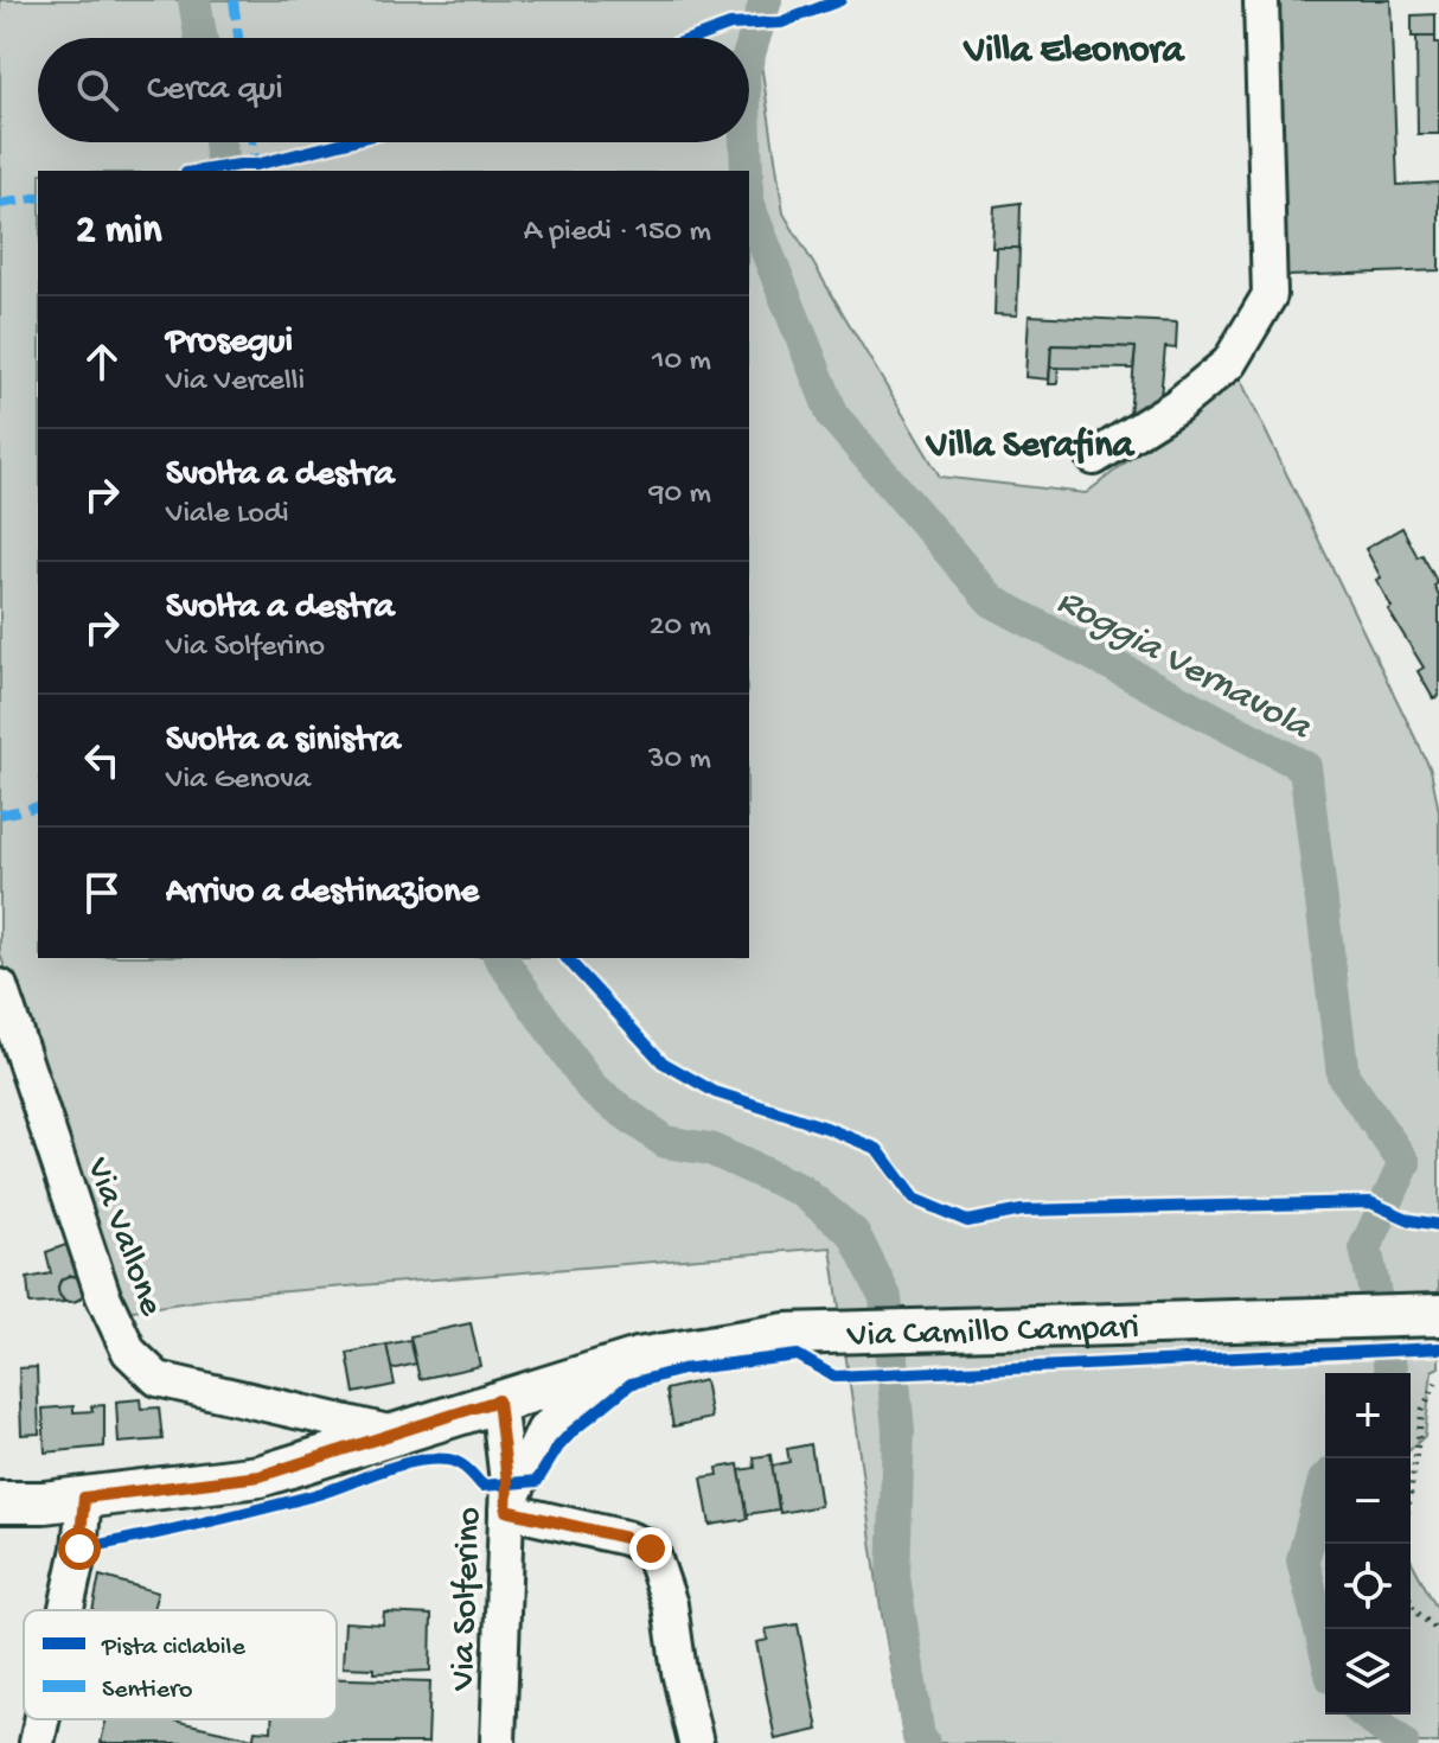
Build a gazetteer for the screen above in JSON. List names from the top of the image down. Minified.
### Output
{"streets":{"street":["Via Vallone","Via Camillo Campari","Via Solferino"]},"crossings":[["Via Vallone","Via Camillo Campari"],["Via Camillo Campari","Via Solferino"]],"districts":["Villa Eleonora","Villa Serafina"],"water":["Roggia Vernavola"],"legend":["Pista ciclabile","Sentiero"],"page":{"search":"Cerca qui","heading":["2 min","A piedi · 150 m"],"list":[["Prosegui","Via Vercelli","10 m"],["Svolta a destra","Viale Lodi","90 m"],["Svolta a destra","Via Solferino","20 m"],["Svolta a sinistra","Via Genova","30 m"],"Arrivo a destinazione"],"map_buttons":["+","−"]}}
